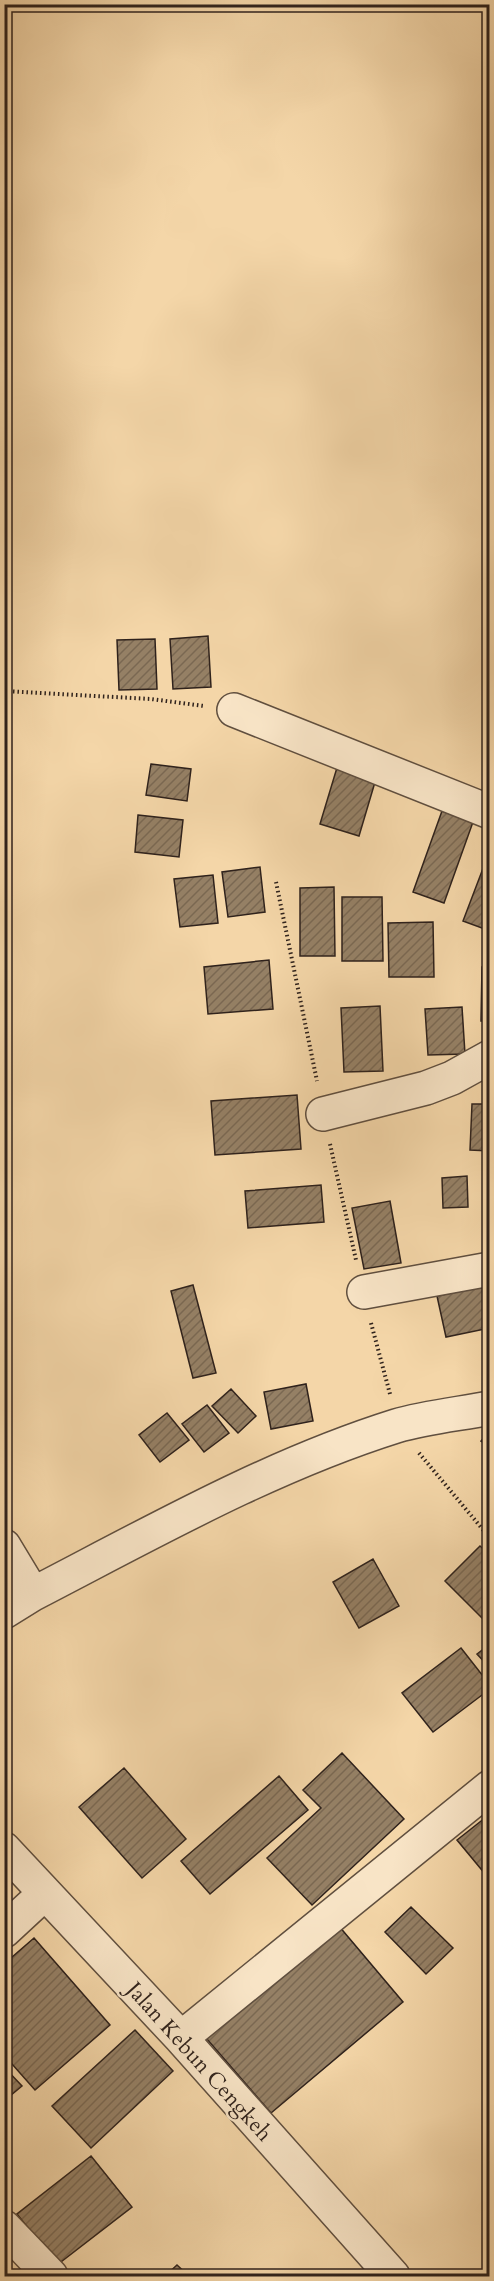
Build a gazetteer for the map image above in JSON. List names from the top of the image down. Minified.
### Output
{"streets":{"street":["Jalan Kebun Cengkeh"]}}
